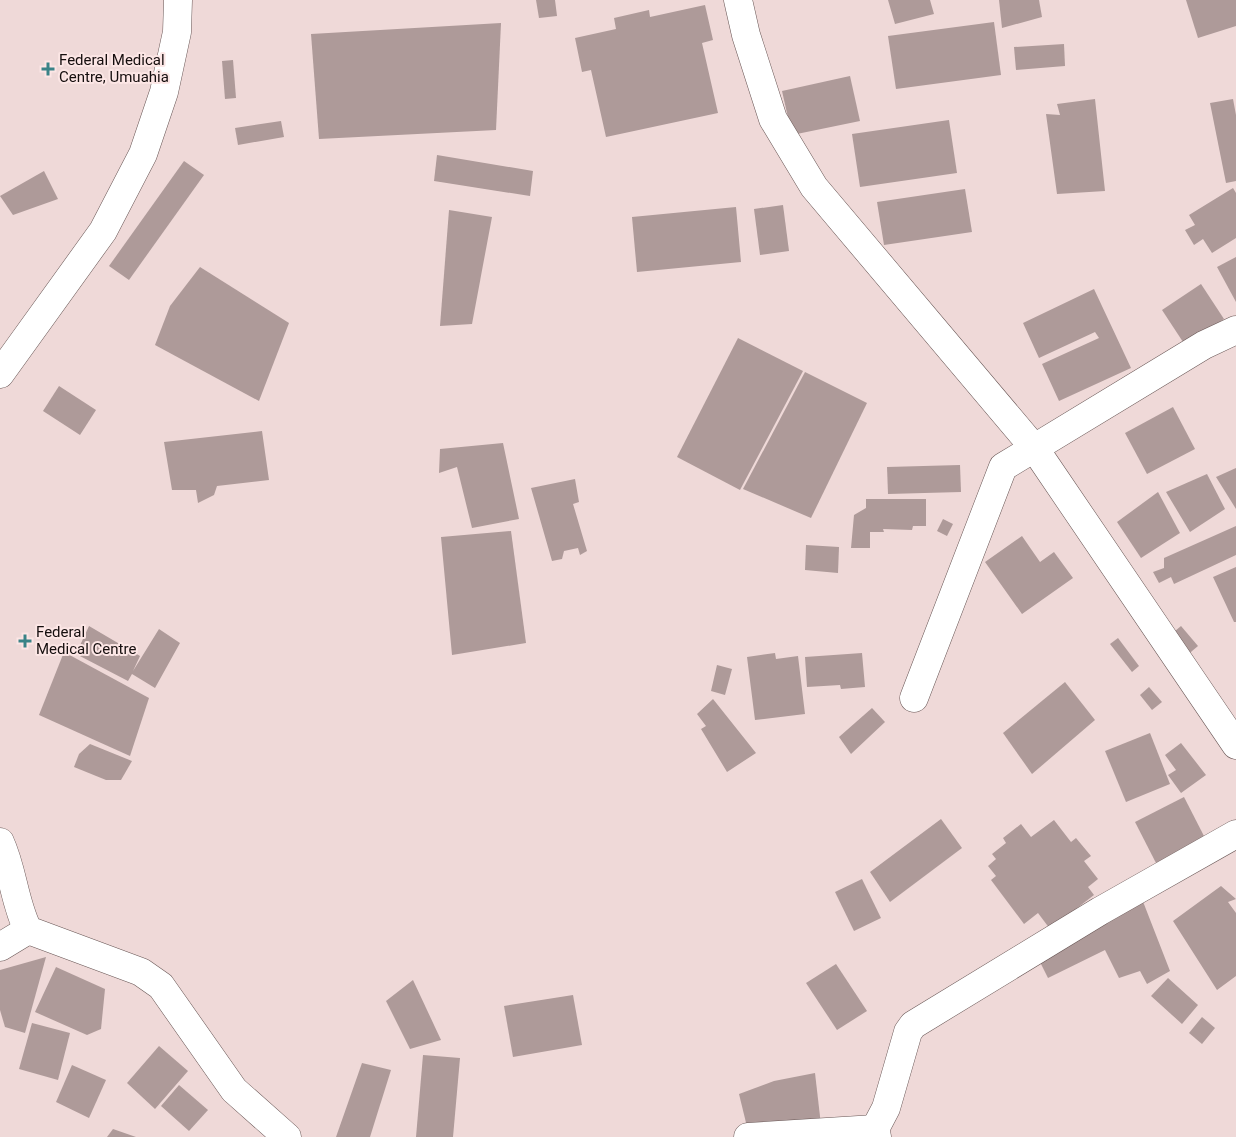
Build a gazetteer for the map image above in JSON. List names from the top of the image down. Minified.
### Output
{"places":{"health":["Federal Medical Centre, Umuahia","Federal Medical Centre"]}}
